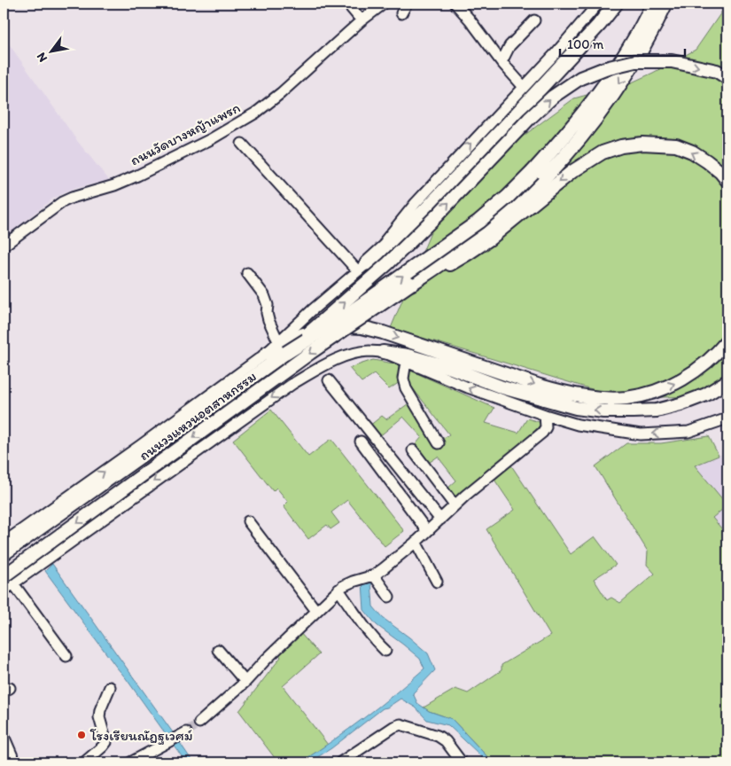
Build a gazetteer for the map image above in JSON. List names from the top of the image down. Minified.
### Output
{"streets":{"main road":["ถนนวงแหวนอุตสาหกรรม"],"street":["ถนนวัดบางหญ้าแพรก"]},"places":["โรงเรียนณัฏฐเวศม์"],"scale_bar":"100 m","north":"bottom left"}
